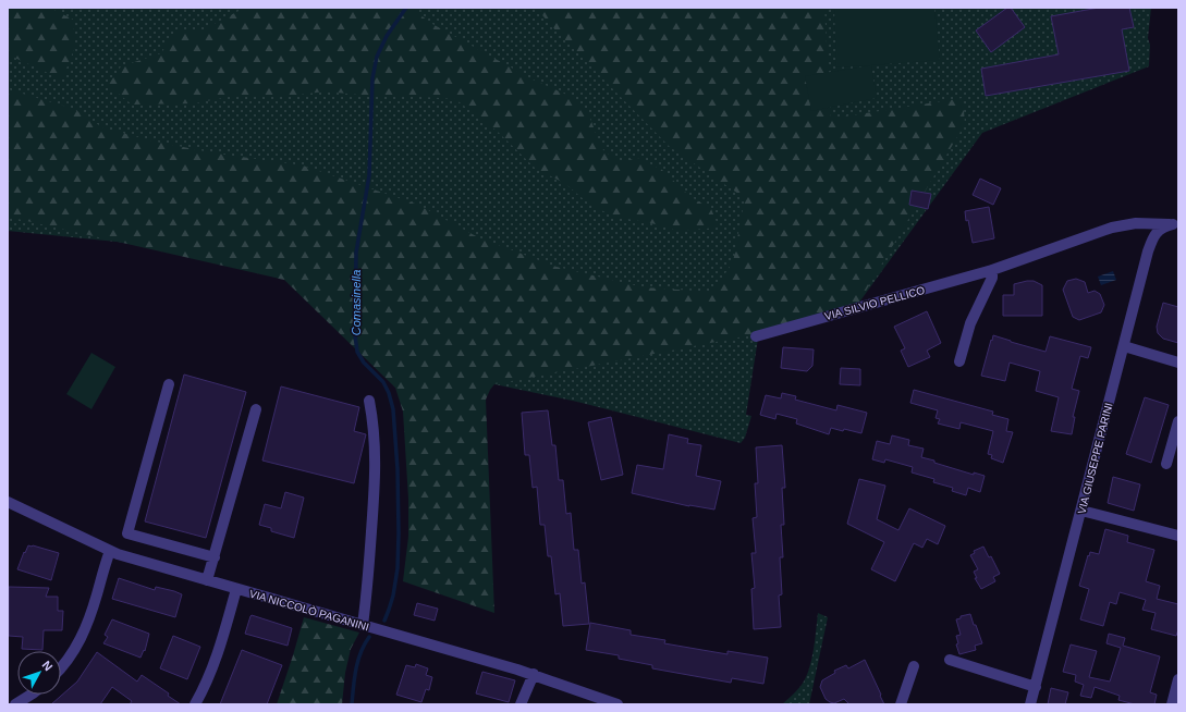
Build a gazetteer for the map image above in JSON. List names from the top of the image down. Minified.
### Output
{"streets":{"street":["VIA SILVIO PELLICO","VIA GIUSEPPE PARINI","VIA NICCOLÒ PAGANINI"]},"crossings":[["VIA SILVIO PELLICO","VIA GIUSEPPE PARINI"]],"water":["Comasinella"],"north":"top right"}
